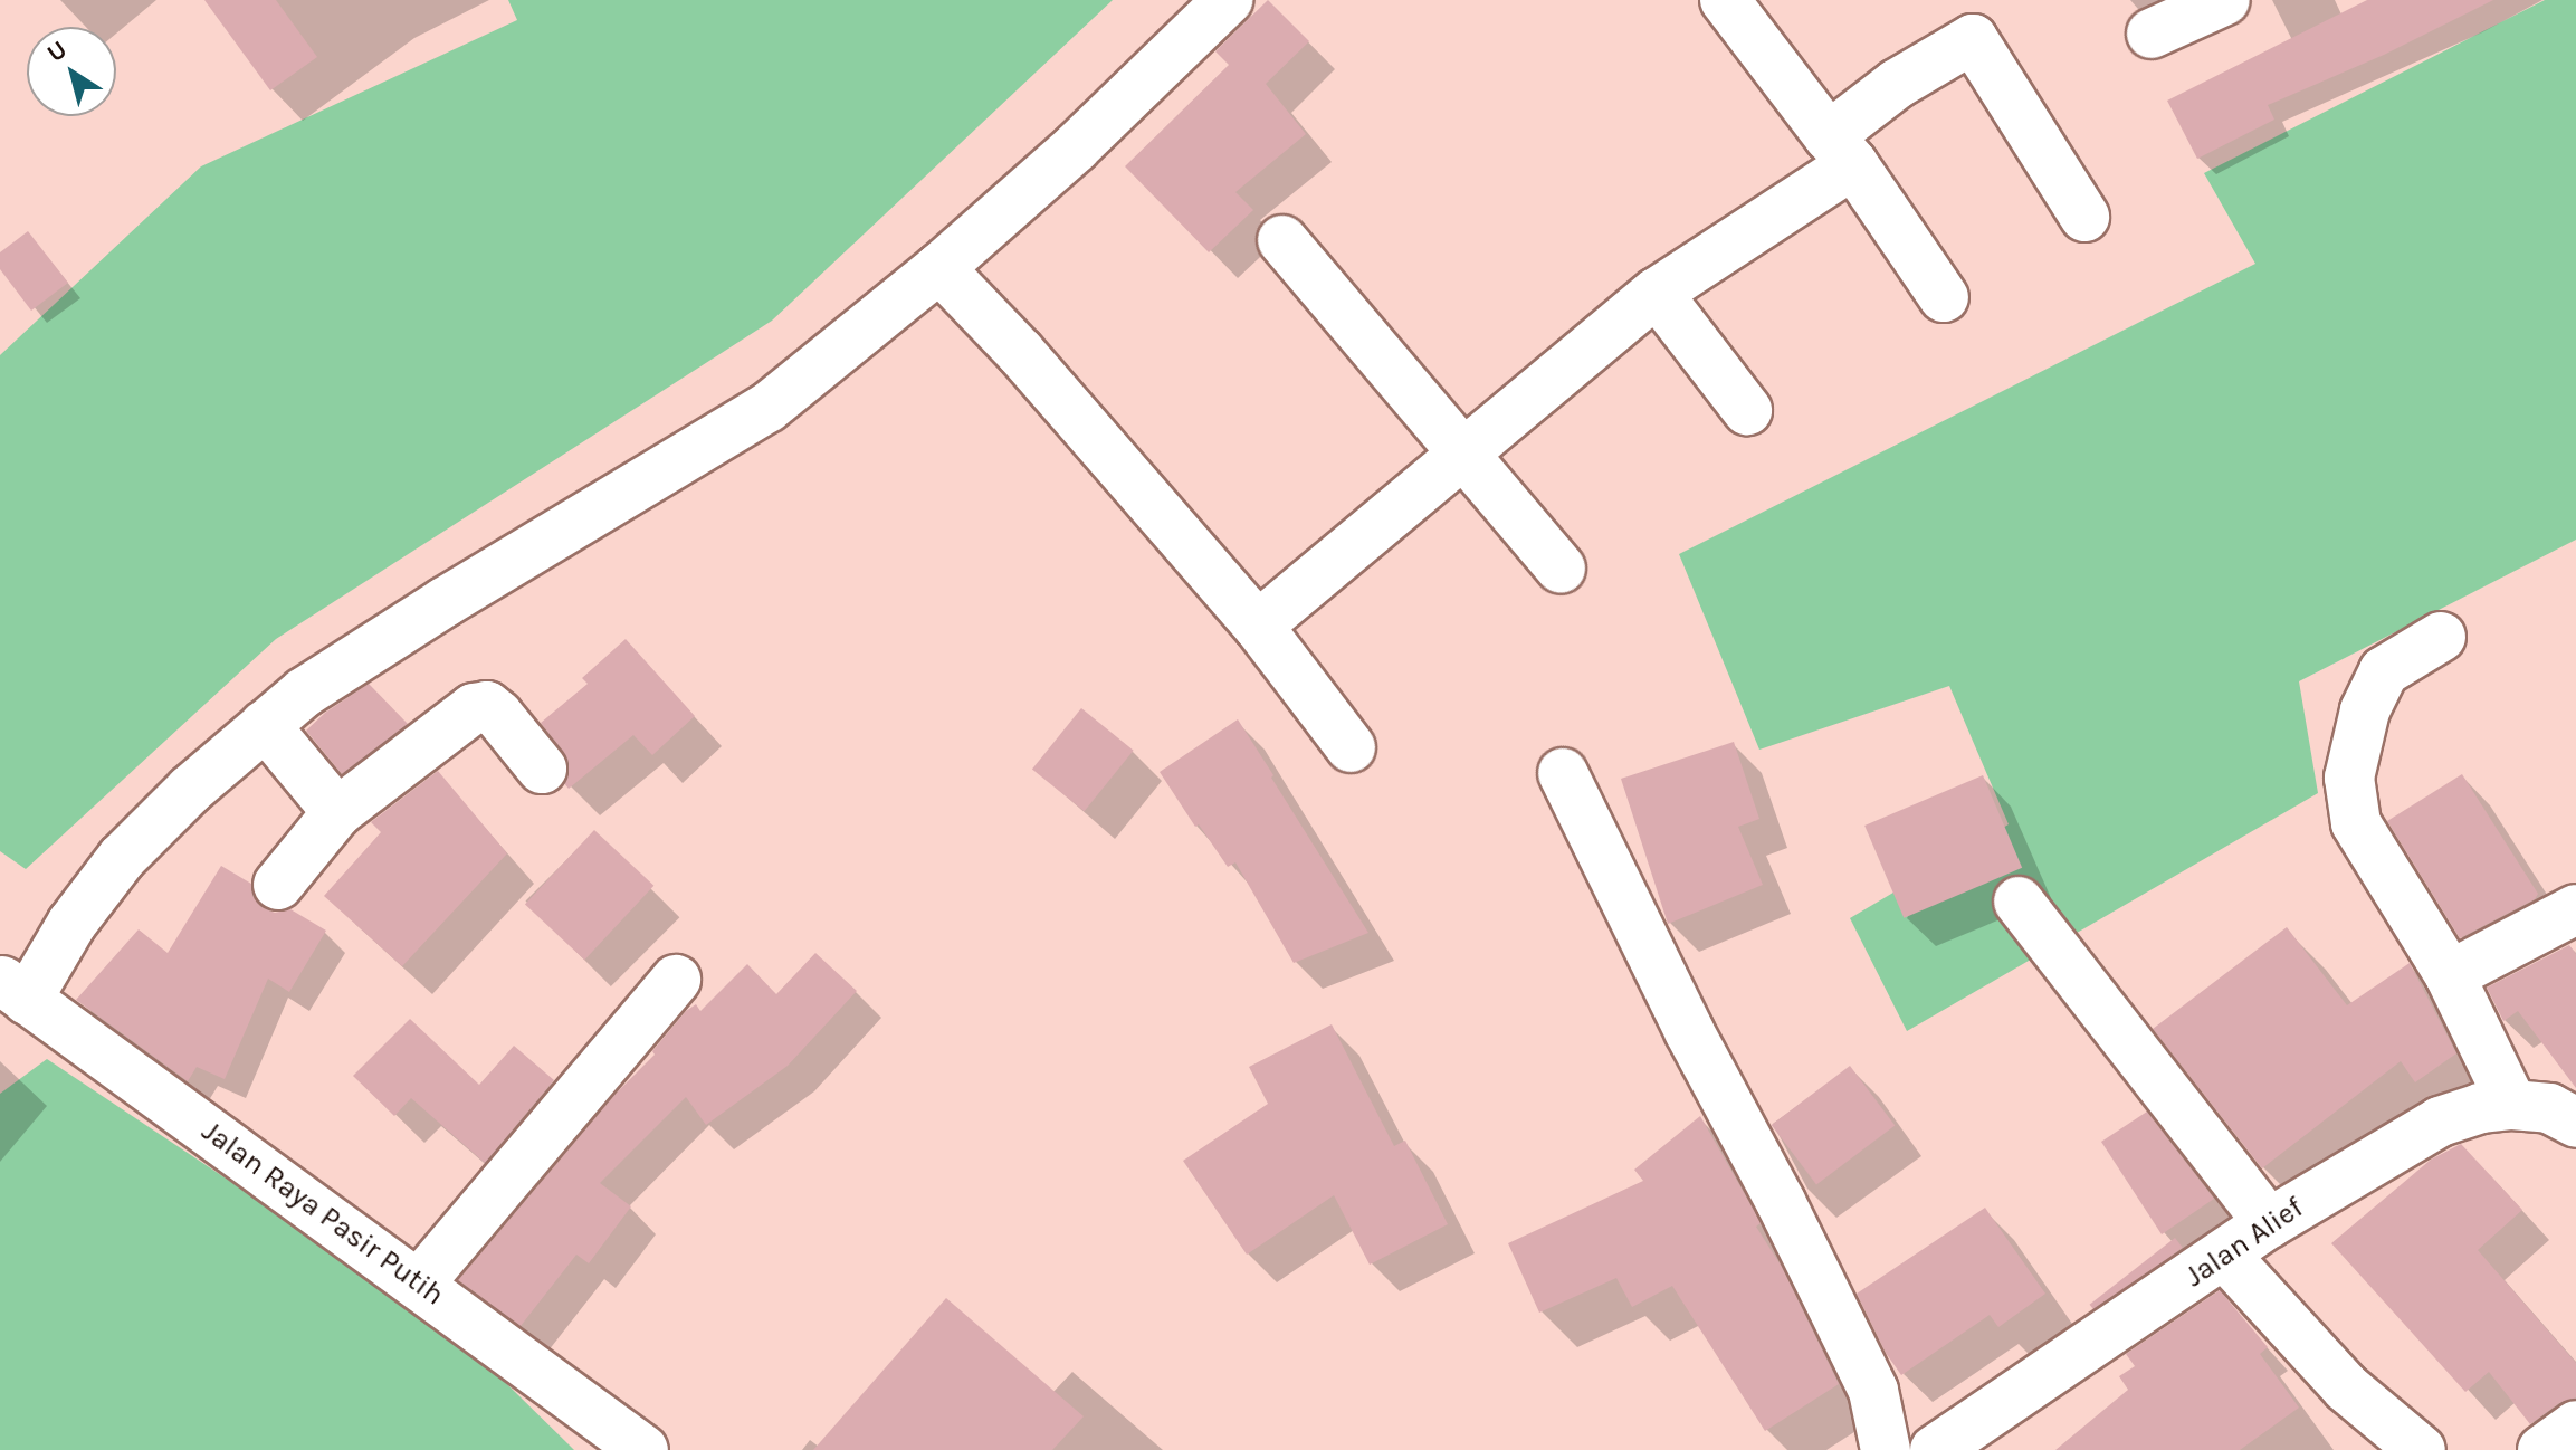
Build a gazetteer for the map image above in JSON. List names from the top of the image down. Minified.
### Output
{"streets":{"street":["Jalan Raya Pasir Putih","Jalan Alief"]},"north":"top left"}
